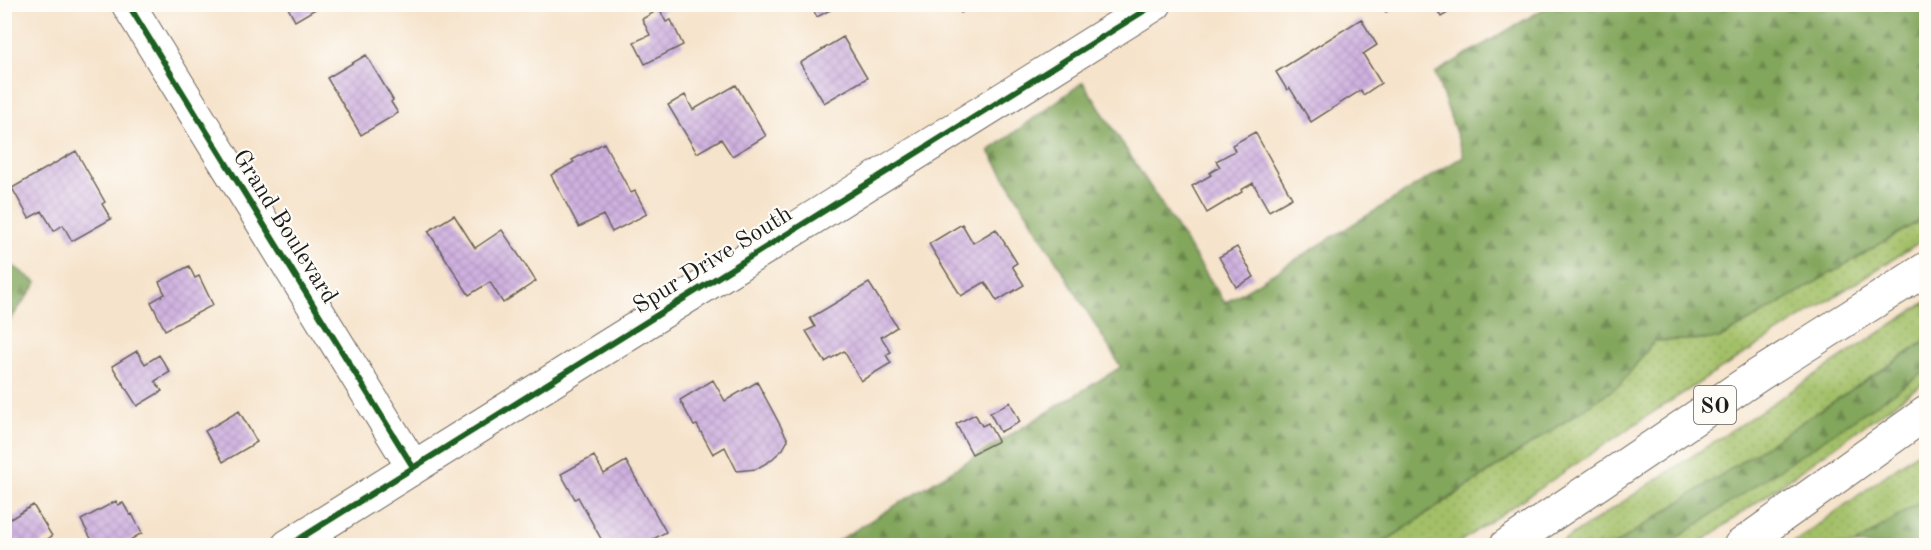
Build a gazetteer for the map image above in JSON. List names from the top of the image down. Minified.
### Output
{"streets":{"main road":["Grand Boulevard","Spur Drive South","SO"]},"crossings":[["Grand Boulevard","Spur Drive South"]]}
